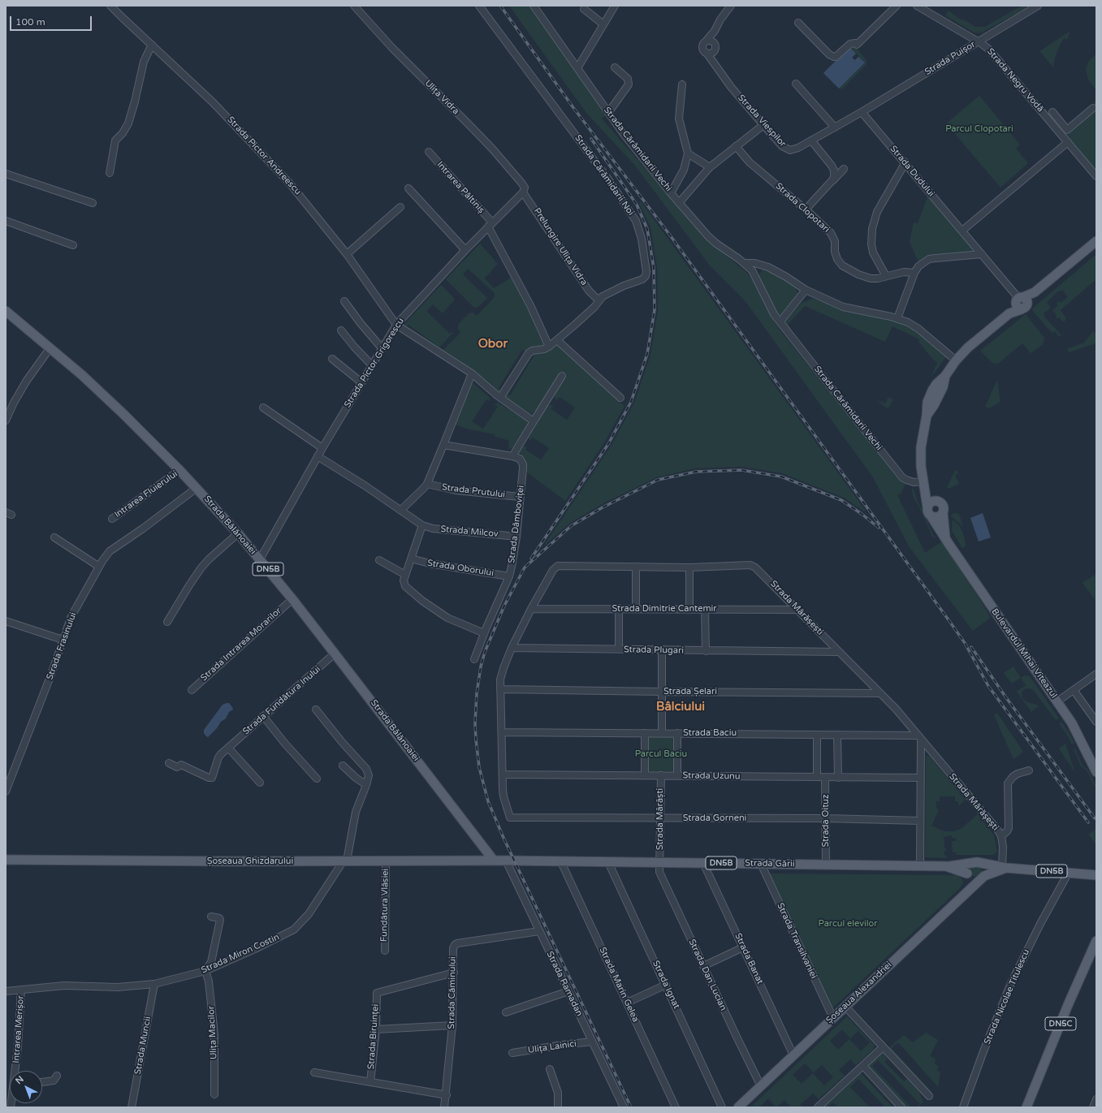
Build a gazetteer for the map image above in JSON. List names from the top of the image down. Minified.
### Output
{"streets":{"main road":["Strada Bălănoaiei","DN5B","Bulevardul Mihai Viteazul","Șoseaua Ghizdarului","Strada Gării","Șoseaua Alexandriei","DN5C"],"street":["Strada Puișor","Strada Negru Vodă","Ulița Vidra","Strada Viespilor","Strada Cărămidarii Vechi","Strada Pictor Andreescu","Strada Dudului","Strada Cărămidarii Noi","Intrarea Păltiniș","Strada Clopotari","Prelungire Ulița Vidra","Strada Pictor Grigorescu","Strada Prutului","Intrarea Fluierului","Strada Dâmboviței","Strada Milcov","Strada Oborului","Strada Mărășești","Strada Dimitrie Cantemir","Strada Intrarea Morarilor","Strada Frasinului","Strada Plugari","Strada Șelari","Strada Fundătura Inului","Strada Baciu","Strada Uzunu","Strada Gorneni","Strada Mărăști","Strada Oituz","Fundătura Vlăsiei","Strada Transilvaniei","Strada Miron Costin","Strada Banat","Strada Dan Lucian","Strada Ramadan","Strada Marin Gelea","Strada Ignat","Strada Căminului","Strada Nicolae Titulescu","Intrarea Merișor","Ulița Macilor","Strada Biruinței","Strada Muncii","Ulița Lainici"]},"crossings":[["Strada Puișor","Strada Negru Vodă"],["Strada Puișor","Strada Viespilor"],["Strada Puișor","Strada Dudului"],["Ulița Vidra","Prelungire Ulița Vidra"],["Ulița Vidra","Strada Pictor Grigorescu"],["Strada Viespilor","Strada Dudului"],["Strada Cărămidarii Vechi","Bulevardul Mihai Viteazul"],["Strada Pictor Andreescu","Strada Pictor Grigorescu"],["Strada Dudului","Bulevardul Mihai Viteazul"],["Strada Cărămidarii Noi","Intrarea Păltiniș"],["Strada Cărămidarii Noi","Prelungire Ulița Vidra"],["Intrarea Păltiniș","Strada Pictor Grigorescu"],["Prelungire Ulița Vidra","Strada Pictor Grigorescu"],["Strada Pictor Grigorescu","Strada Bălănoaiei"],["Strada Prutului","Strada Dâmboviței"],["Intrarea Fluierului","Strada Bălănoaiei"],["Strada Dâmboviței","Strada Milcov"],["Strada Dâmboviței","Strada Oborului"],["Strada Bălănoaiei","Strada Intrarea Morarilor"],["Strada Bălănoaiei","Strada Frasinului"],["Strada Bălănoaiei","Strada Fundătura Inului"],["Strada Bălănoaiei","Șoseaua Ghizdarului"],["Strada Bălănoaiei","Strada Gării"],["DN5B","Strada Mărășești"],["DN5B","Strada Gării"],["DN5B","Șoseaua Alexandriei"],["DN5B","Strada Nicolae Titulescu"],["Strada Mărășești","Strada Dimitrie Cantemir"],["Strada Mărășești","Strada Plugari"],["Strada Mărășești","Strada Șelari"],["Strada Mărășești","Strada Baciu"],["Strada Uzunu","Strada Gorneni"],["Strada Uzunu","Strada Mărăști"],["Strada Uzunu","Strada Oituz"],["Strada Gorneni","Strada Mărăști"],["Strada Gorneni","Strada Oituz"],["Strada Mărăști","Strada Gării"],["Strada Mărăști","Strada Dan Lucian"],["Strada Oituz","Strada Gării"],["Șoseaua Ghizdarului","Strada Gării"],["Șoseaua Ghizdarului","Fundătura Vlăsiei"],["Șoseaua Ghizdarului","Strada Miron Costin"],["Strada Gării","Strada Transilvaniei"],["Strada Gării","Strada Banat"],["Strada Gării","Strada Dan Lucian"],["Strada Gării","Strada Ramadan"],["Strada Gării","Strada Marin Gelea"],["Strada Gării","Strada Ignat"],["Strada Gării","Șoseaua Alexandriei"],["Strada Transilvaniei","Șoseaua Alexandriei"],["Strada Miron Costin","Intrarea Merișor"],["Strada Miron Costin","Ulița Macilor"],["Strada Miron Costin","Strada Muncii"],["Strada Banat","Șoseaua Alexandriei"],["Strada Dan Lucian","Șoseaua Alexandriei"],["Strada Ramadan","Strada Căminului"],["Strada Ramadan","Ulița Lainici"],["Strada Căminului","Strada Biruinței"]],"districts":["Obor","Bâlciului"],"parks":["Parcul Clopotari","Parcul Baciu","Parcul elevilor"],"scale_bar":"100 m","north":"top left"}
